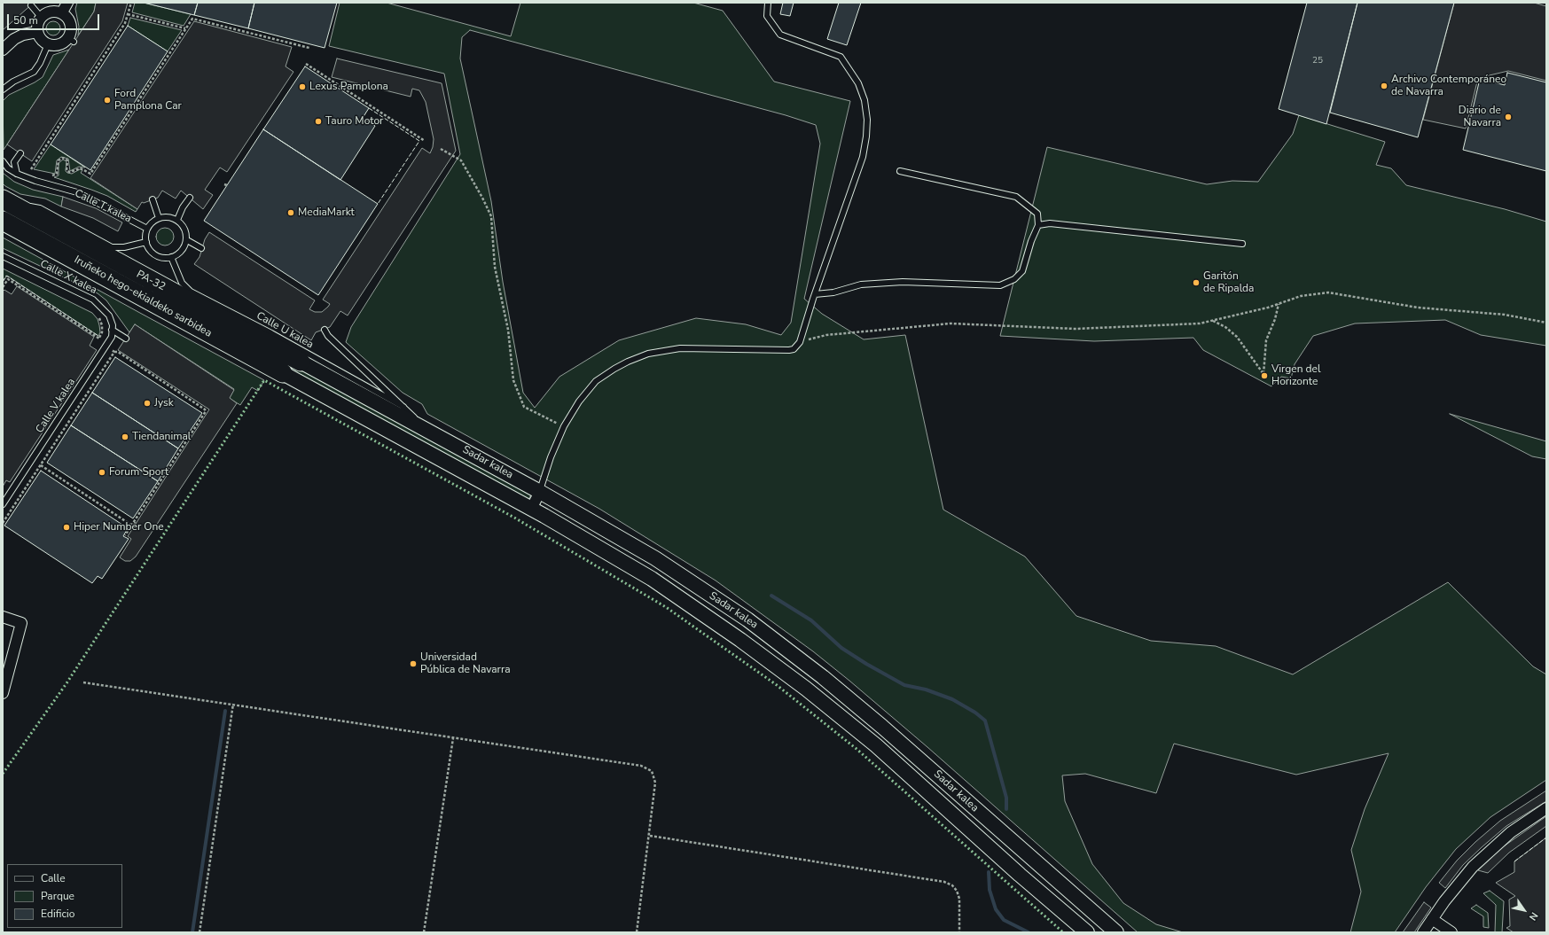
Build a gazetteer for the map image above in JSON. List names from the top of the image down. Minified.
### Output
{"streets":{"highway":["PA-32","Iruñeko hego-ekialdeko sarbidea"],"street":["Sadar kalea"],"lane":["Calle T kalea","Calle X kalea","Calle U kalea","Calle V kalea"]},"crossings":[["Calle T kalea","Calle U kalea"],["Calle X kalea","Calle V kalea"],["PA-32","Sadar kalea"],["Iruñeko hego-ekialdeko sarbidea","Sadar kalea"],["Calle U kalea","Sadar kalea"]],"places":["Archivo Contemporáneo de Navarra","Lexus Pamplona","Ford Pamplona Car","Diario de Navarra","Tauro Motor","MediaMarkt","Garitón de Ripalda","Virgen del Horizonte","Jysk","Tiendanimal","Forum Sport","Hiper Number One","Universidad Pública de Navarra"],"house_numbers":["25"],"legend":["Calle","Parque","Edificio"],"scale_bar":"50 m","north":"bottom right"}
